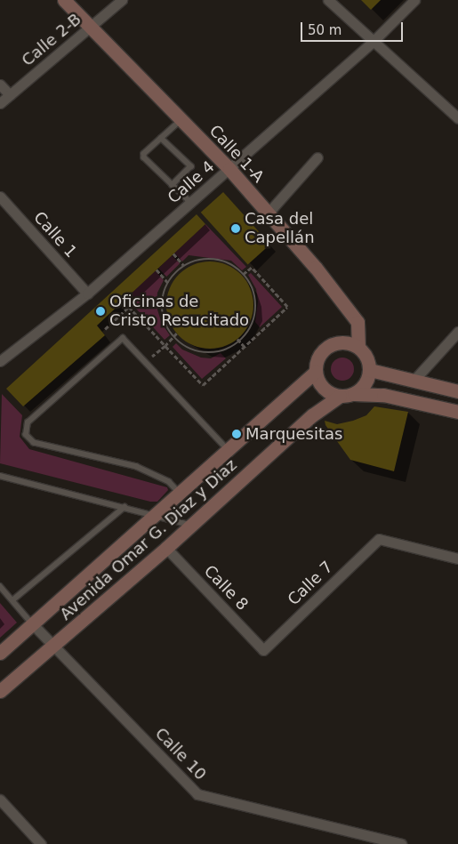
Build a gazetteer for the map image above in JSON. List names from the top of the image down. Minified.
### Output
{"streets":{"street":["Calle 2-B","Calle 1-A","Calle 4","Calle 1","Avenida Omar G. Diaz y Diaz","Calle 7","Calle 8","Calle 10"]},"crossings":[["Calle 2-B","Calle 1-A"],["Calle 1-A","Calle 4"],["Calle 1-A","Avenida Omar G. Diaz y Diaz"],["Calle 4","Calle 1"],["Avenida Omar G. Diaz y Diaz","Calle 8"],["Avenida Omar G. Diaz y Diaz","Calle 10"],["Calle 7","Calle 8"]],"places":["Casa del Capellán","Oficinas de Cristo Resucitado","Marquesitas"],"scale_bar":"50 m"}
